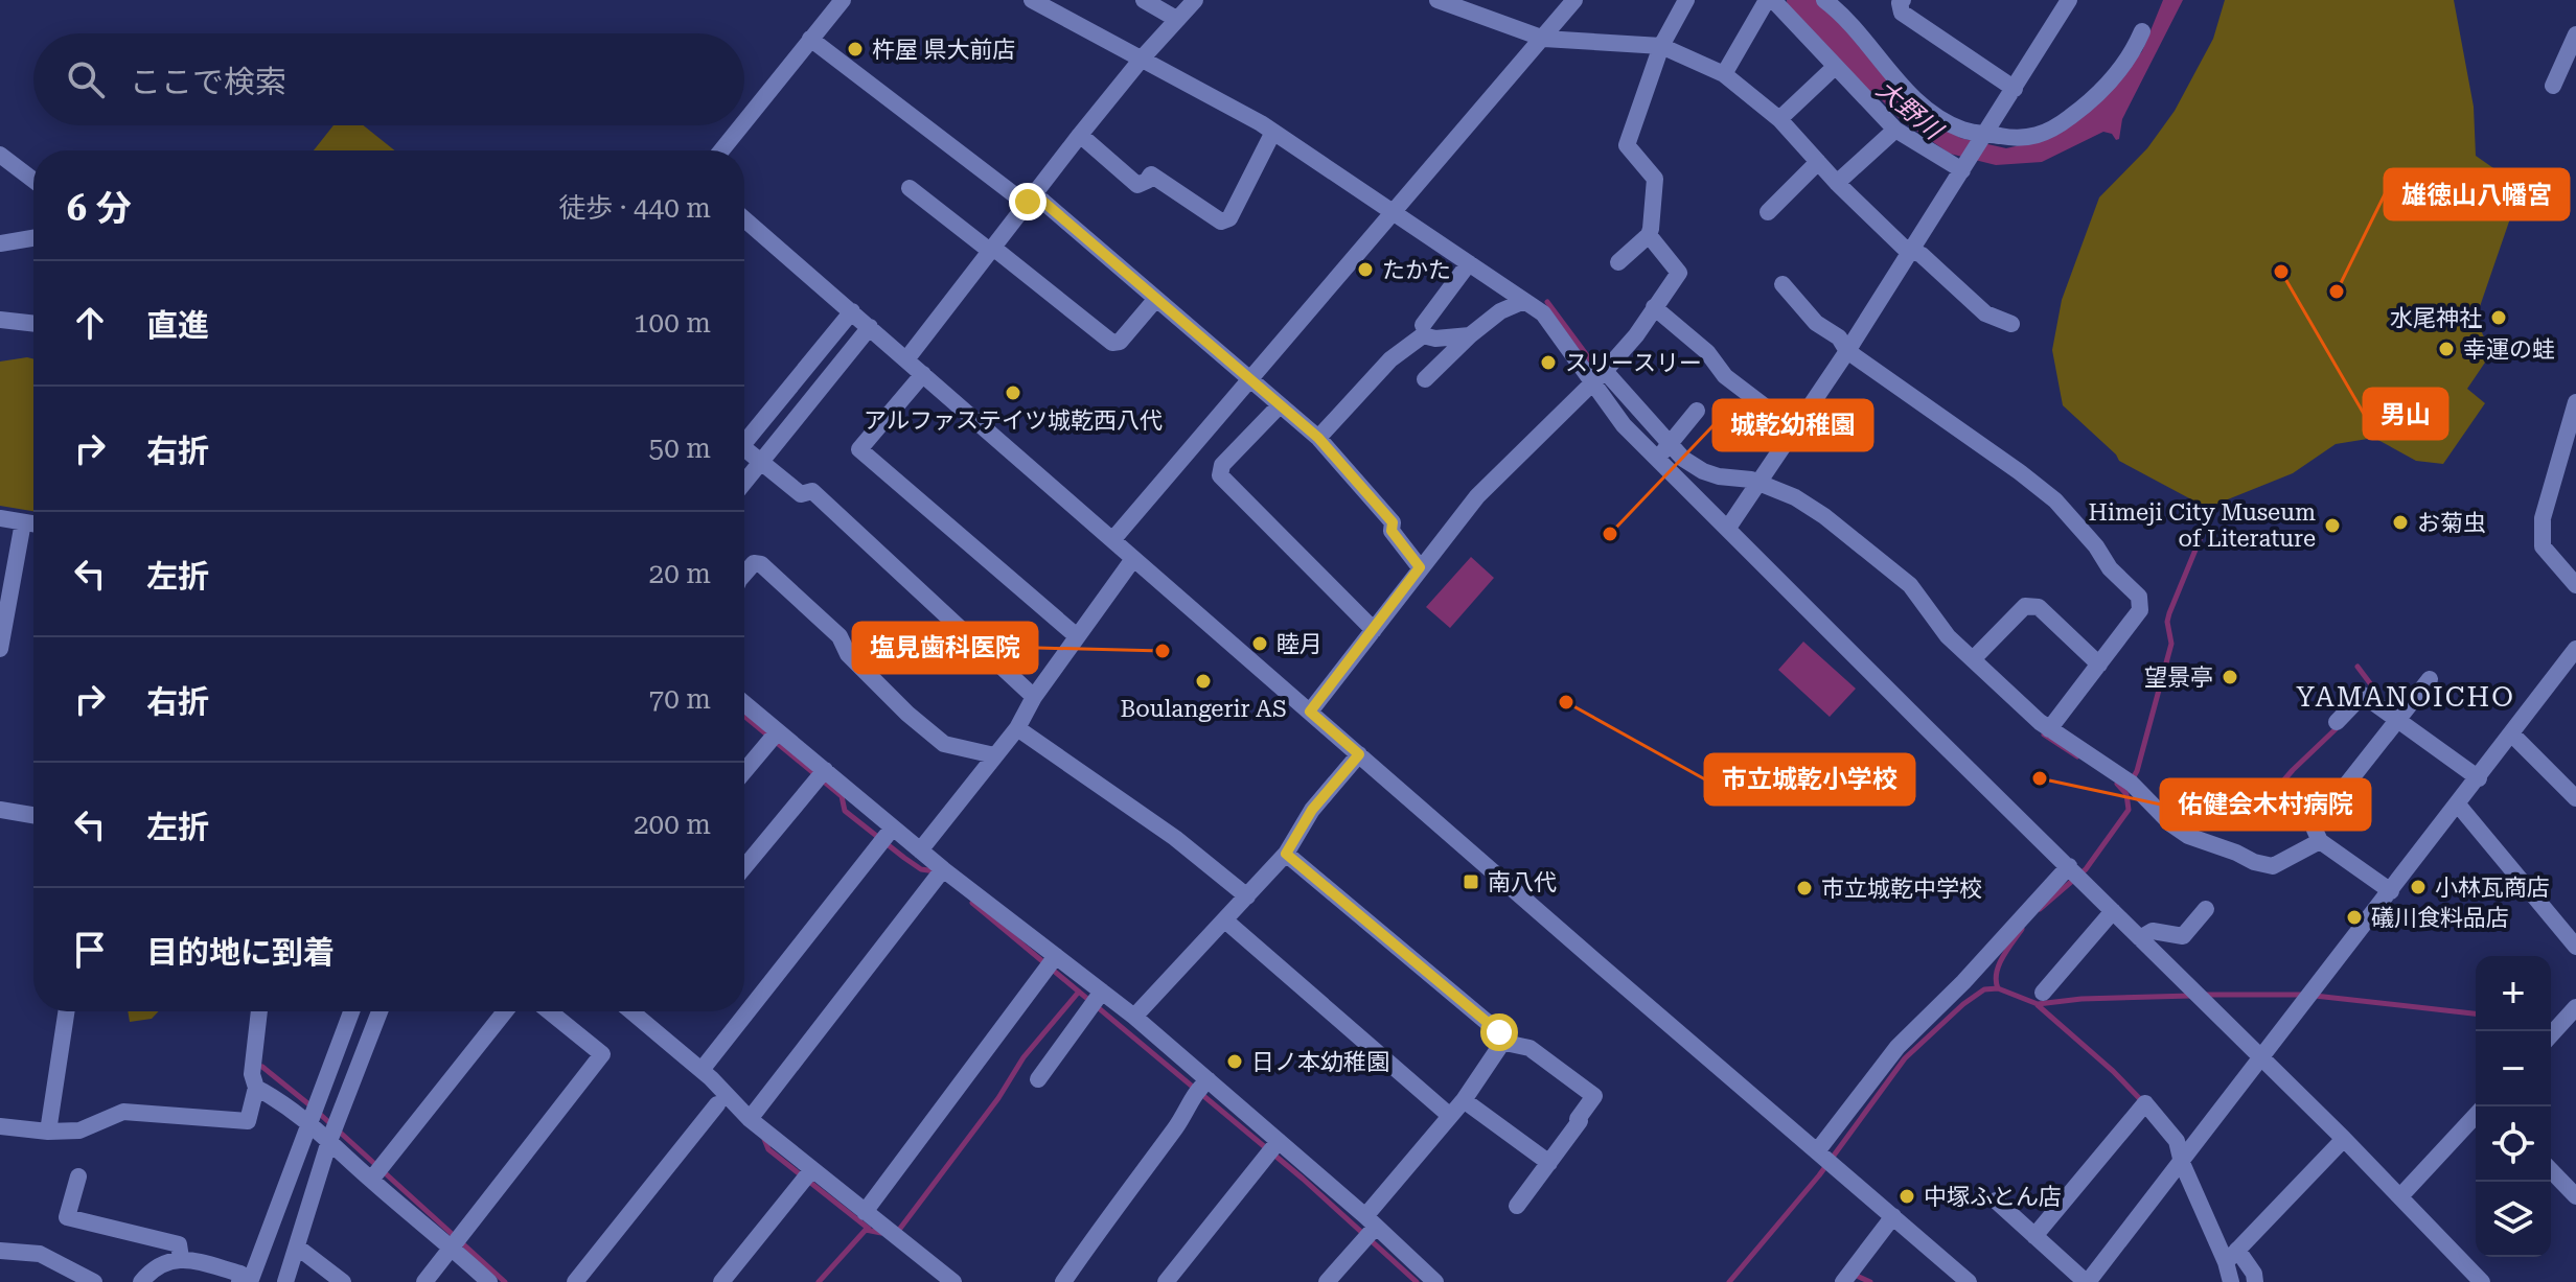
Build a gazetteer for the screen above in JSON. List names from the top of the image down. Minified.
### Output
{"districts":["YAMANOICHO"],"water":["大野川"],"places":{"other":["杵屋 県大前店","たかた","男山","雄徳山八幡宮","水尾神社","幸運の蛙","スリースリー","アルファステイツ城乾西八代","お菊虫","Himeji City Museum of Literature","城乾幼稚園","睦月","塩見歯科医院","望景亭","Boulangerir AS","市立城乾小学校","佑健会木村病院","小林瓦商店","市立城乾中学校","礒川食料品店","日ノ本幼稚園","中塚ふとん店"],"transit":["南八代"]},"page":{"search":"ここで検索","heading":["6 分","徒歩 · 440 m"],"list":[["直進","100 m"],["右折","50 m"],["左折","20 m"],["右折","70 m"],["左折","200 m"],"目的地に到着"],"map_buttons":["+","−"]}}
